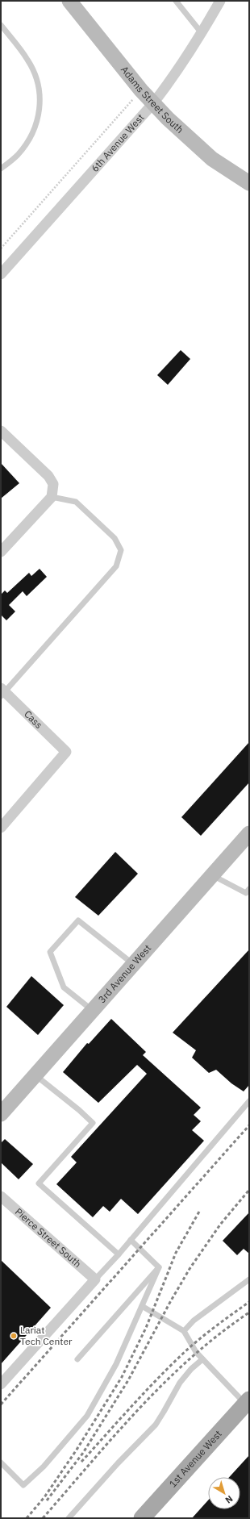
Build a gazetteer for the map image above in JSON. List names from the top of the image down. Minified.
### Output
{"streets":{"main road":["1st Avenue West"],"street":["Adams Street South","6th Avenue West","Cass","3rd Avenue West","Pierce Street South"]},"crossings":[["Adams Street South","6th Avenue West"]],"places":["Lariat Tech Center"],"north":"bottom right"}
